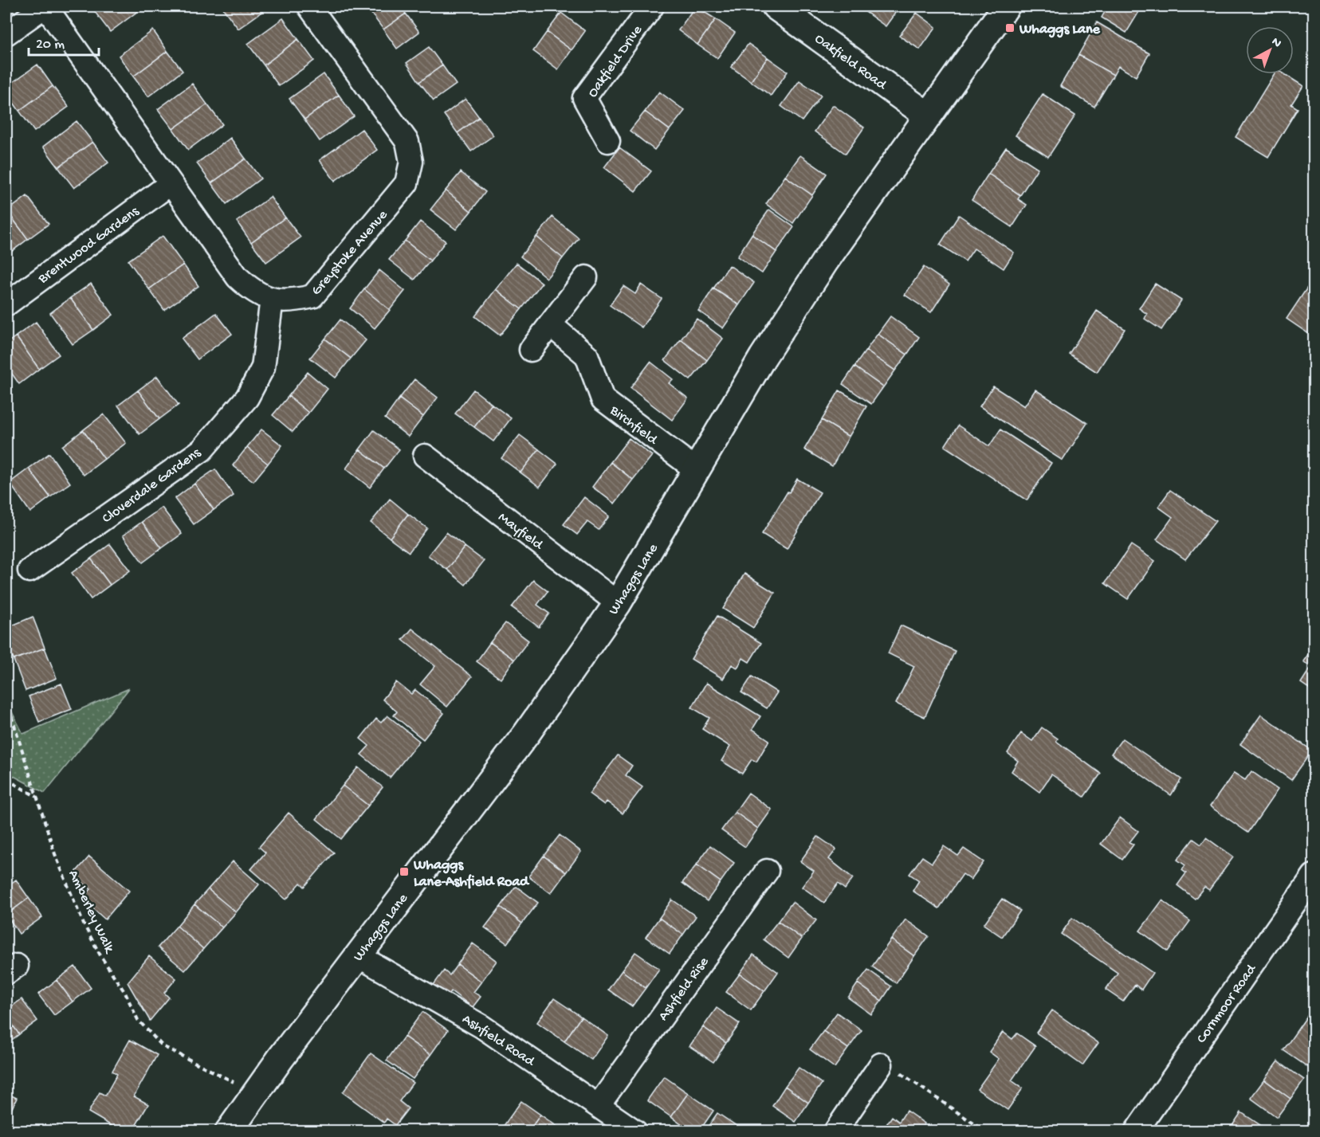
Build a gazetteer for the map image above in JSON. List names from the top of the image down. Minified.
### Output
{"streets":{"main road":["Oakfield Road","Whaggs Lane"],"street":["Oakfield Drive","Brentwood Gardens","Greystoke Avenue","Birchfield","Cloverdale Gardens","Mayfield","Ashfield Rise","Cornmoor Road","Ashfield Road"],"path":["Amberley Walk"]},"crossings":[["Oakfield Road","Whaggs Lane"],["Brentwood Gardens","Greystoke Avenue"],["Greystoke Avenue","Cloverdale Gardens"],["Birchfield","Whaggs Lane"],["Mayfield","Whaggs Lane"],["Whaggs Lane","Amberley Walk"],["Whaggs Lane","Ashfield Road"],["Ashfield Rise","Ashfield Road"]],"places":{"transit":["Whaggs Lane","Whaggs Lane-Ashfield Road"]},"scale_bar":"20 m","north":"top right"}
